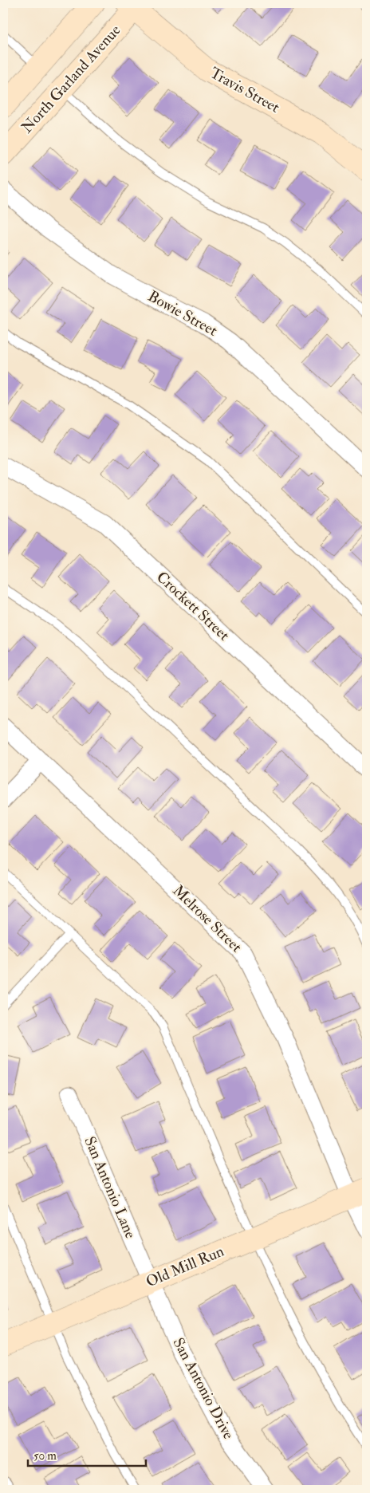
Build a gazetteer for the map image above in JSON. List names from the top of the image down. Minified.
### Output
{"streets":{"street":["North Garland Avenue","Travis Street","Bowie Street","Crockett Street","Melrose Street","San Antonio Lane","Old Mill Run","San Antonio Drive"]},"crossings":[["North Garland Avenue","Travis Street"],["Melrose Street","Old Mill Run"],["San Antonio Lane","Old Mill Run"],["San Antonio Lane","San Antonio Drive"],["Old Mill Run","San Antonio Drive"]],"scale_bar":"50 m"}
